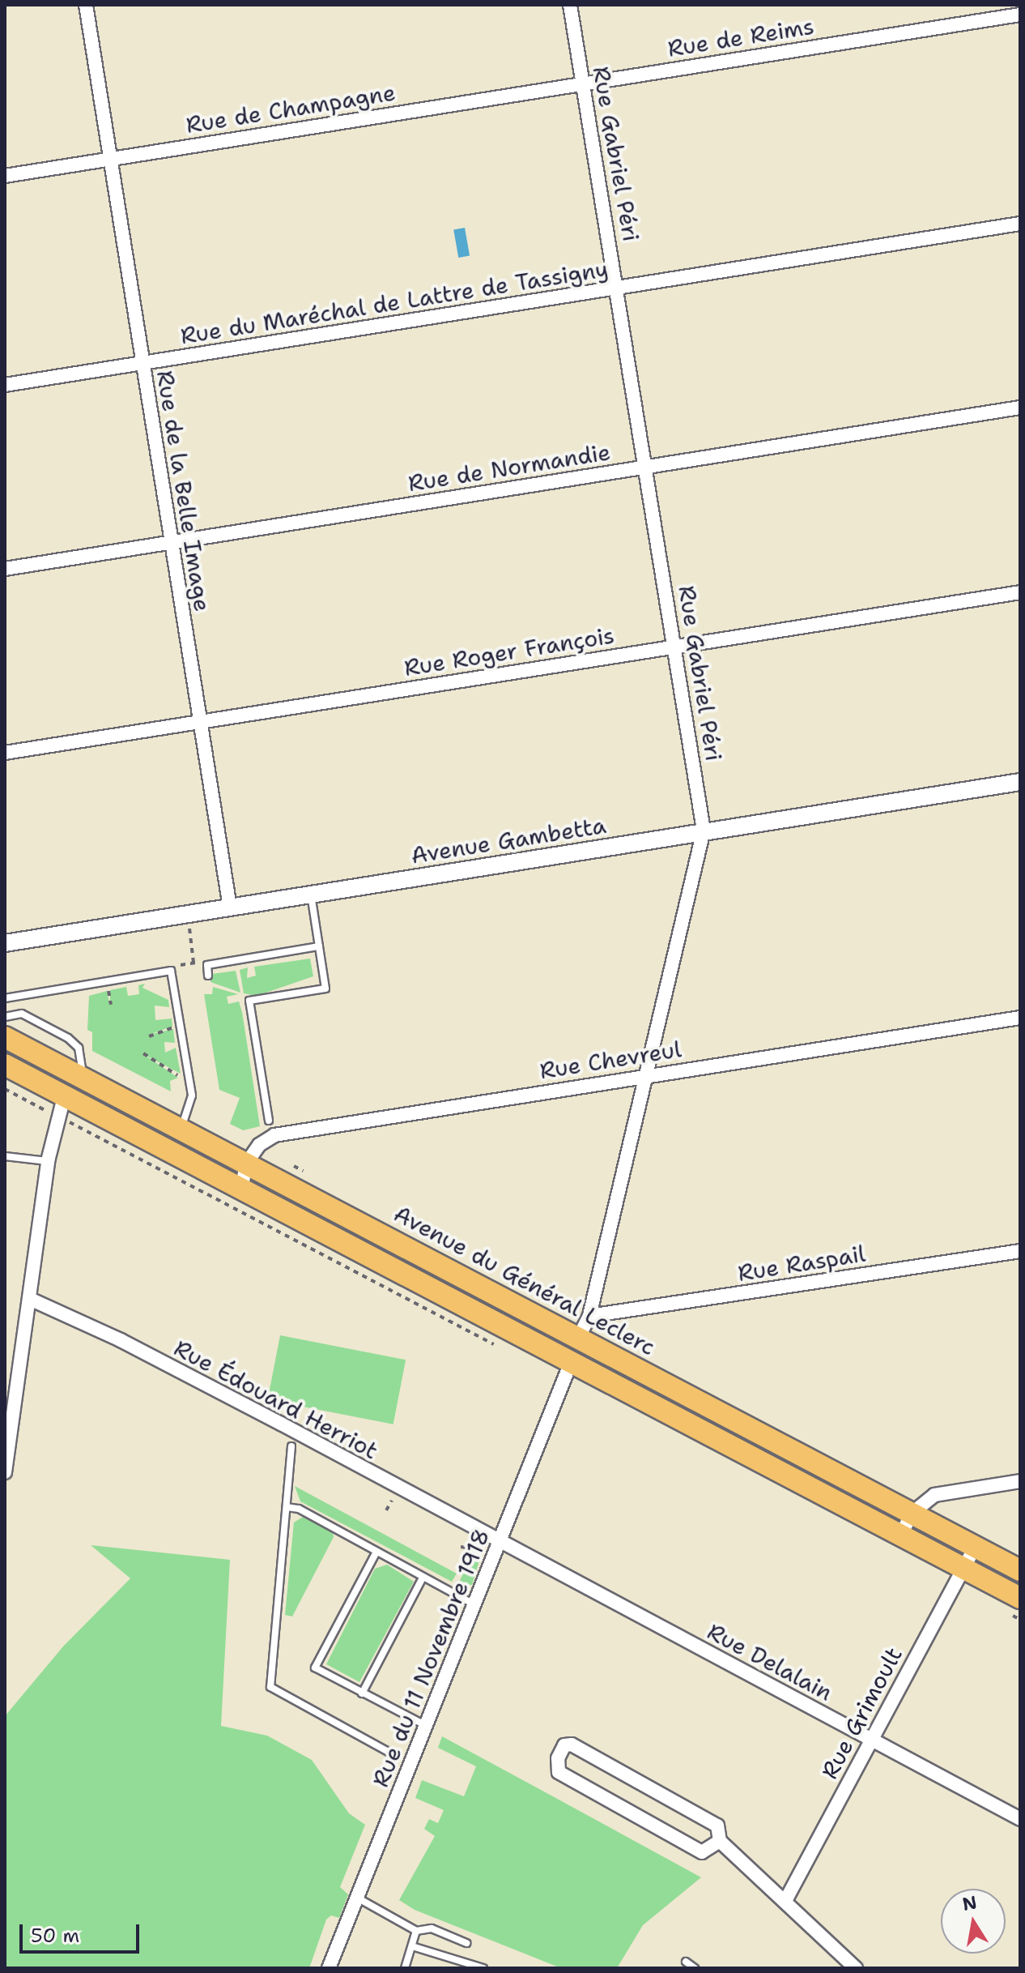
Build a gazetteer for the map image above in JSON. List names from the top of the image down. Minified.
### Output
{"streets":{"main road":["Avenue du Général Leclerc"],"street":["Rue de Reims","Rue de Champagne","Rue Gabriel Péri","Rue du Maréchal de Lattre de Tassigny","Rue de Normandie","Rue de la Belle Image","Rue Roger François","Avenue Gambetta","Rue Chevreul","Rue Raspail","Rue Édouard Herriot","Rue du 11 Novembre 1918","Rue Delalain","Rue Grimoult"]},"crossings":[["Rue de Reims","Rue de Champagne"],["Rue de Reims","Rue Gabriel Péri"],["Rue de Champagne","Rue Gabriel Péri"],["Rue de Champagne","Rue de la Belle Image"],["Rue Gabriel Péri","Rue du Maréchal de Lattre de Tassigny"],["Rue Gabriel Péri","Rue de Normandie"],["Rue Gabriel Péri","Rue Roger François"],["Rue Gabriel Péri","Avenue Gambetta"],["Rue Gabriel Péri","Rue Chevreul"],["Rue Gabriel Péri","Rue Raspail"],["Rue Gabriel Péri","Avenue du Général Leclerc"],["Rue du Maréchal de Lattre de Tassigny","Rue de la Belle Image"],["Rue de Normandie","Rue de la Belle Image"],["Rue de la Belle Image","Rue Roger François"],["Rue de la Belle Image","Avenue Gambetta"],["Rue Chevreul","Avenue du Général Leclerc"],["Avenue du Général Leclerc","Rue Grimoult"],["Rue Édouard Herriot","Rue du 11 Novembre 1918"],["Rue Édouard Herriot","Rue Delalain"],["Rue du 11 Novembre 1918","Rue Delalain"],["Rue Delalain","Rue Grimoult"]],"scale_bar":"50 m","north":"top"}
